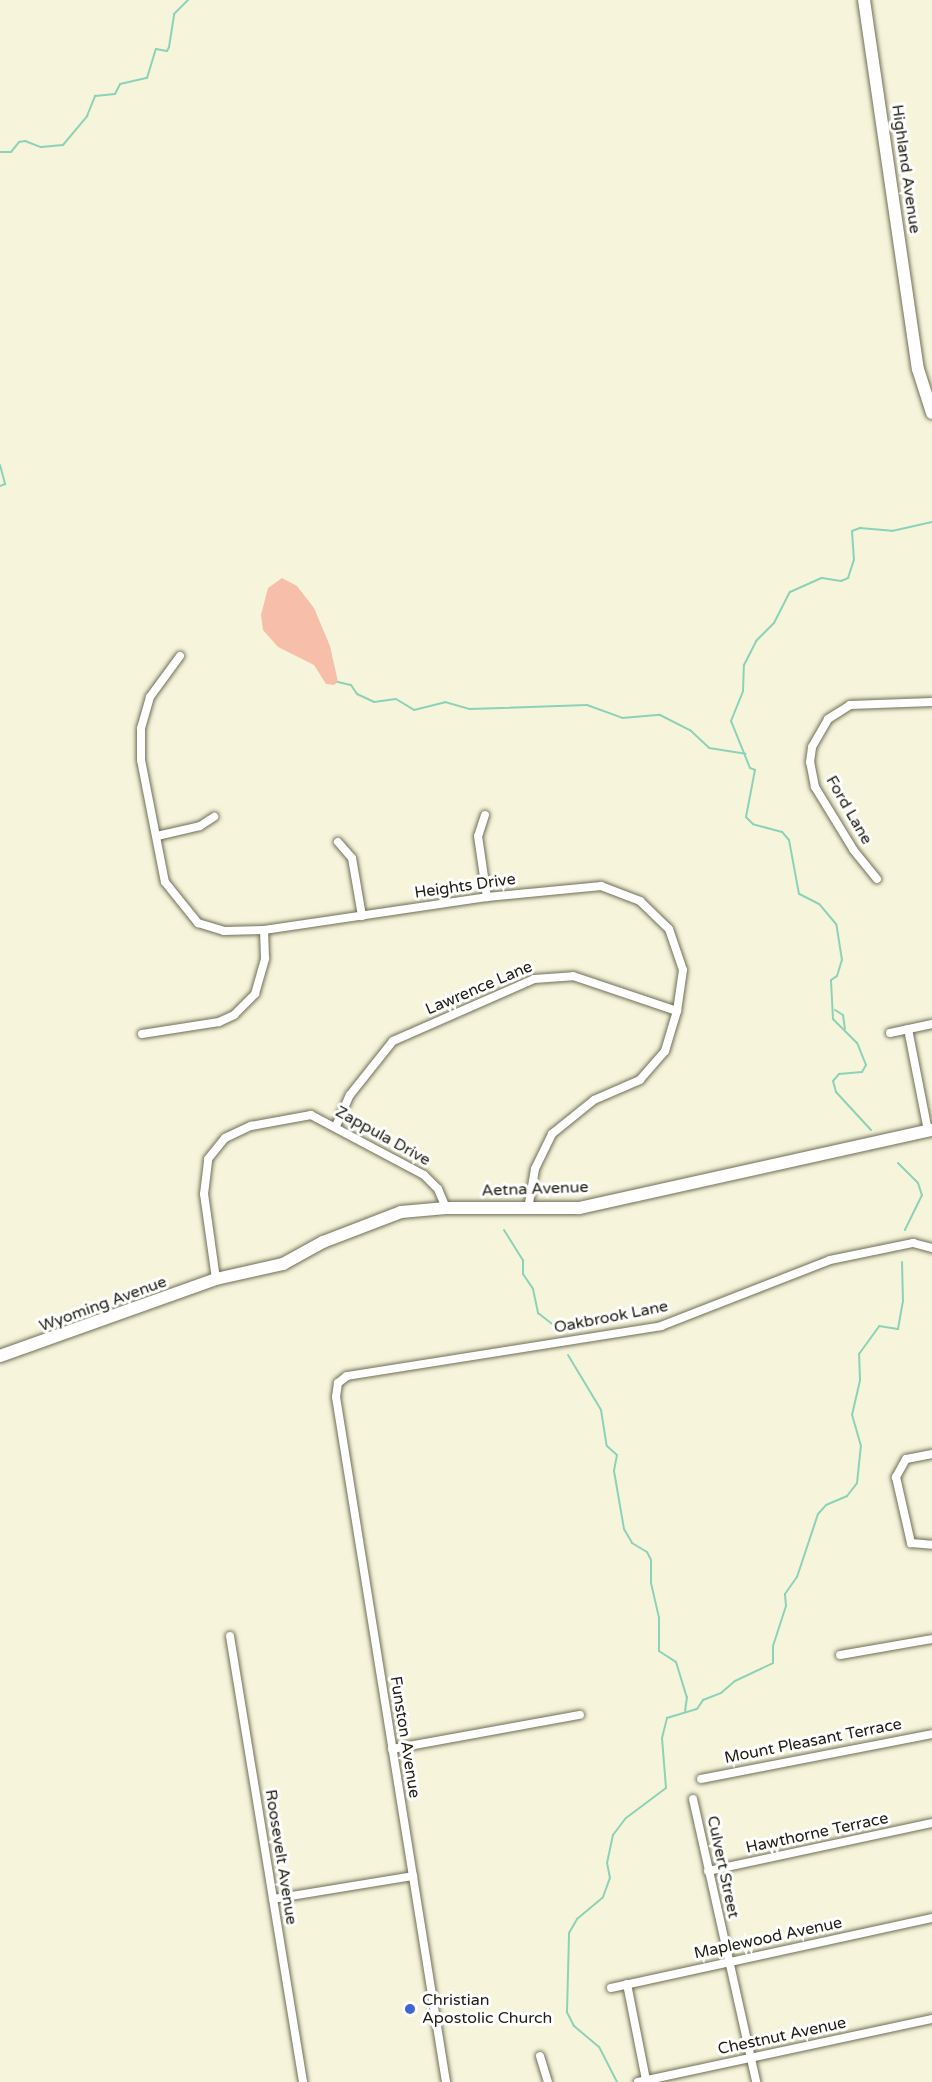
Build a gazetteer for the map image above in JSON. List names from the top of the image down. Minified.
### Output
{"streets":{"street":["Highland Avenue","Ford Lane","Heights Drive","Lawrence Lane","Zappula Drive","Aetna Avenue","Wyoming Avenue","Oakbrook Lane","Funston Avenue","Mount Pleasant Terrace","Hawthorne Terrace","Roosevelt Avenue","Culvert Street","Maplewood Avenue","Chestnut Avenue"]},"crossings":[["Heights Drive","Lawrence Lane"],["Heights Drive","Aetna Avenue"],["Lawrence Lane","Zappula Drive"],["Zappula Drive","Aetna Avenue"],["Zappula Drive","Wyoming Avenue"],["Aetna Avenue","Wyoming Avenue"],["Oakbrook Lane","Funston Avenue"],["Hawthorne Terrace","Culvert Street"],["Culvert Street","Maplewood Avenue"],["Culvert Street","Chestnut Avenue"]],"places":["Christian Apostolic Church"]}
